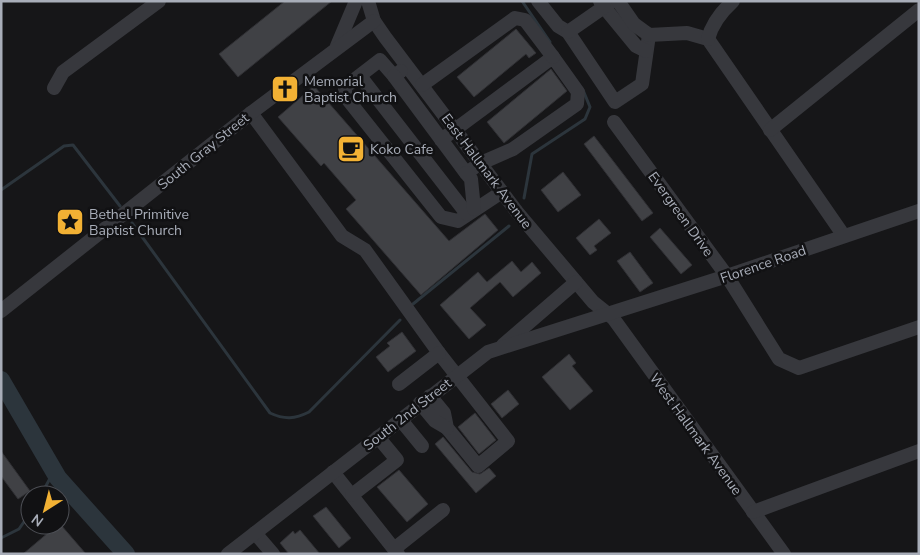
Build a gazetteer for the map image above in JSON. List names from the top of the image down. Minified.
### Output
{"streets":{"street":["South Gray Street","East Hallmark Avenue","Evergreen Drive","Florence Road","South 2nd Street","West Hallmark Avenue"]},"crossings":[["South Gray Street","East Hallmark Avenue"],["East Hallmark Avenue","Florence Road"],["East Hallmark Avenue","South 2nd Street"],["East Hallmark Avenue","West Hallmark Avenue"],["Evergreen Drive","Florence Road"],["Florence Road","South 2nd Street"],["Florence Road","West Hallmark Avenue"],["South 2nd Street","West Hallmark Avenue"]],"places":{"church":["Memorial Baptist Church"],"cafe":["Koko Cafe"],"place":["Bethel Primitive Baptist Church"]},"north":"bottom left"}
